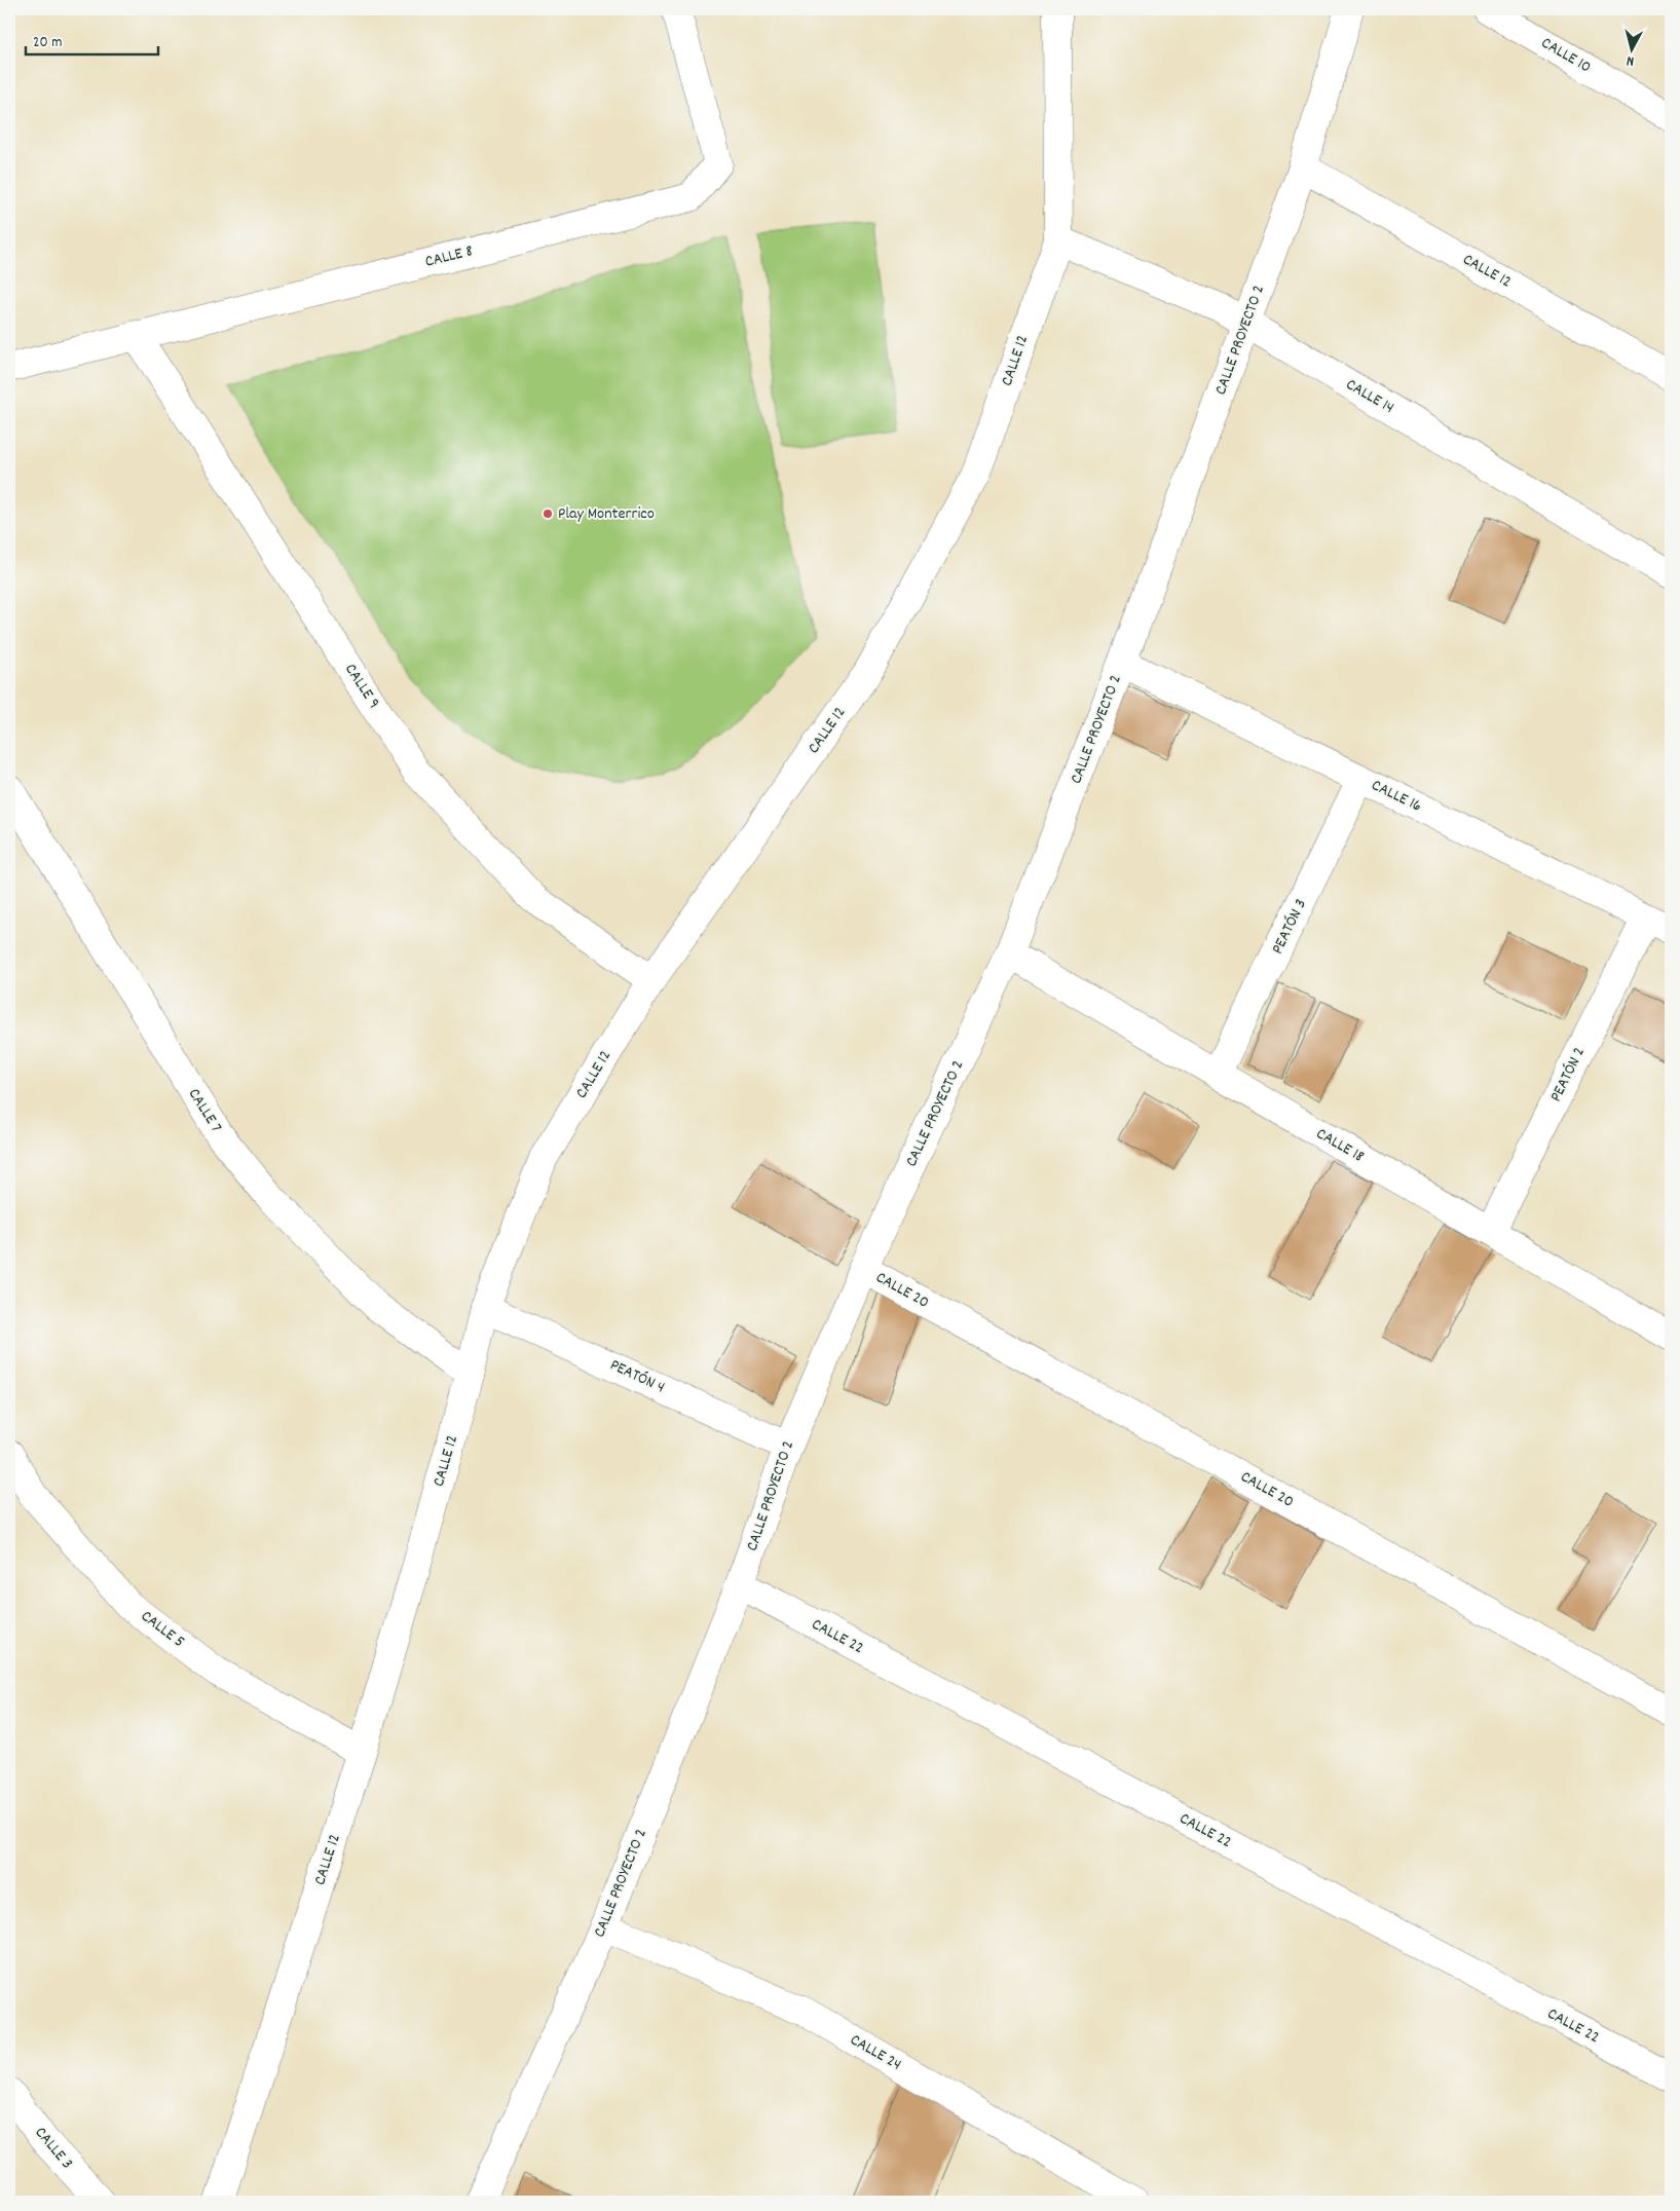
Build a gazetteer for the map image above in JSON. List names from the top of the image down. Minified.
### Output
{"streets":{"street":["CALLE 10","CALLE 8","CALLE 12","CALLE PROYECTO 2","CALLE 14","CALLE 9","CALLE 16","PEATÓN 3","PEATÓN 2","CALLE 7","CALLE 18","CALLE 20","PEATÓN 4","CALLE 5","CALLE 22","CALLE 24","CALLE 3"]},"crossings":[["CALLE 8","CALLE 9"],["CALLE 12","CALLE PROYECTO 2"],["CALLE 12","CALLE 14"],["CALLE 12","CALLE 9"],["CALLE 12","CALLE 7"],["CALLE 12","PEATÓN 4"],["CALLE 12","CALLE 5"],["CALLE PROYECTO 2","CALLE 14"],["CALLE PROYECTO 2","CALLE 16"],["CALLE PROYECTO 2","CALLE 18"],["CALLE PROYECTO 2","CALLE 20"],["CALLE PROYECTO 2","PEATÓN 4"],["CALLE PROYECTO 2","CALLE 22"],["CALLE PROYECTO 2","CALLE 24"],["CALLE 16","PEATÓN 3"],["CALLE 16","PEATÓN 2"],["PEATÓN 3","CALLE 18"],["PEATÓN 2","CALLE 18"]],"places":["Play Monterrico"],"scale_bar":"20 m","north":"bottom"}
